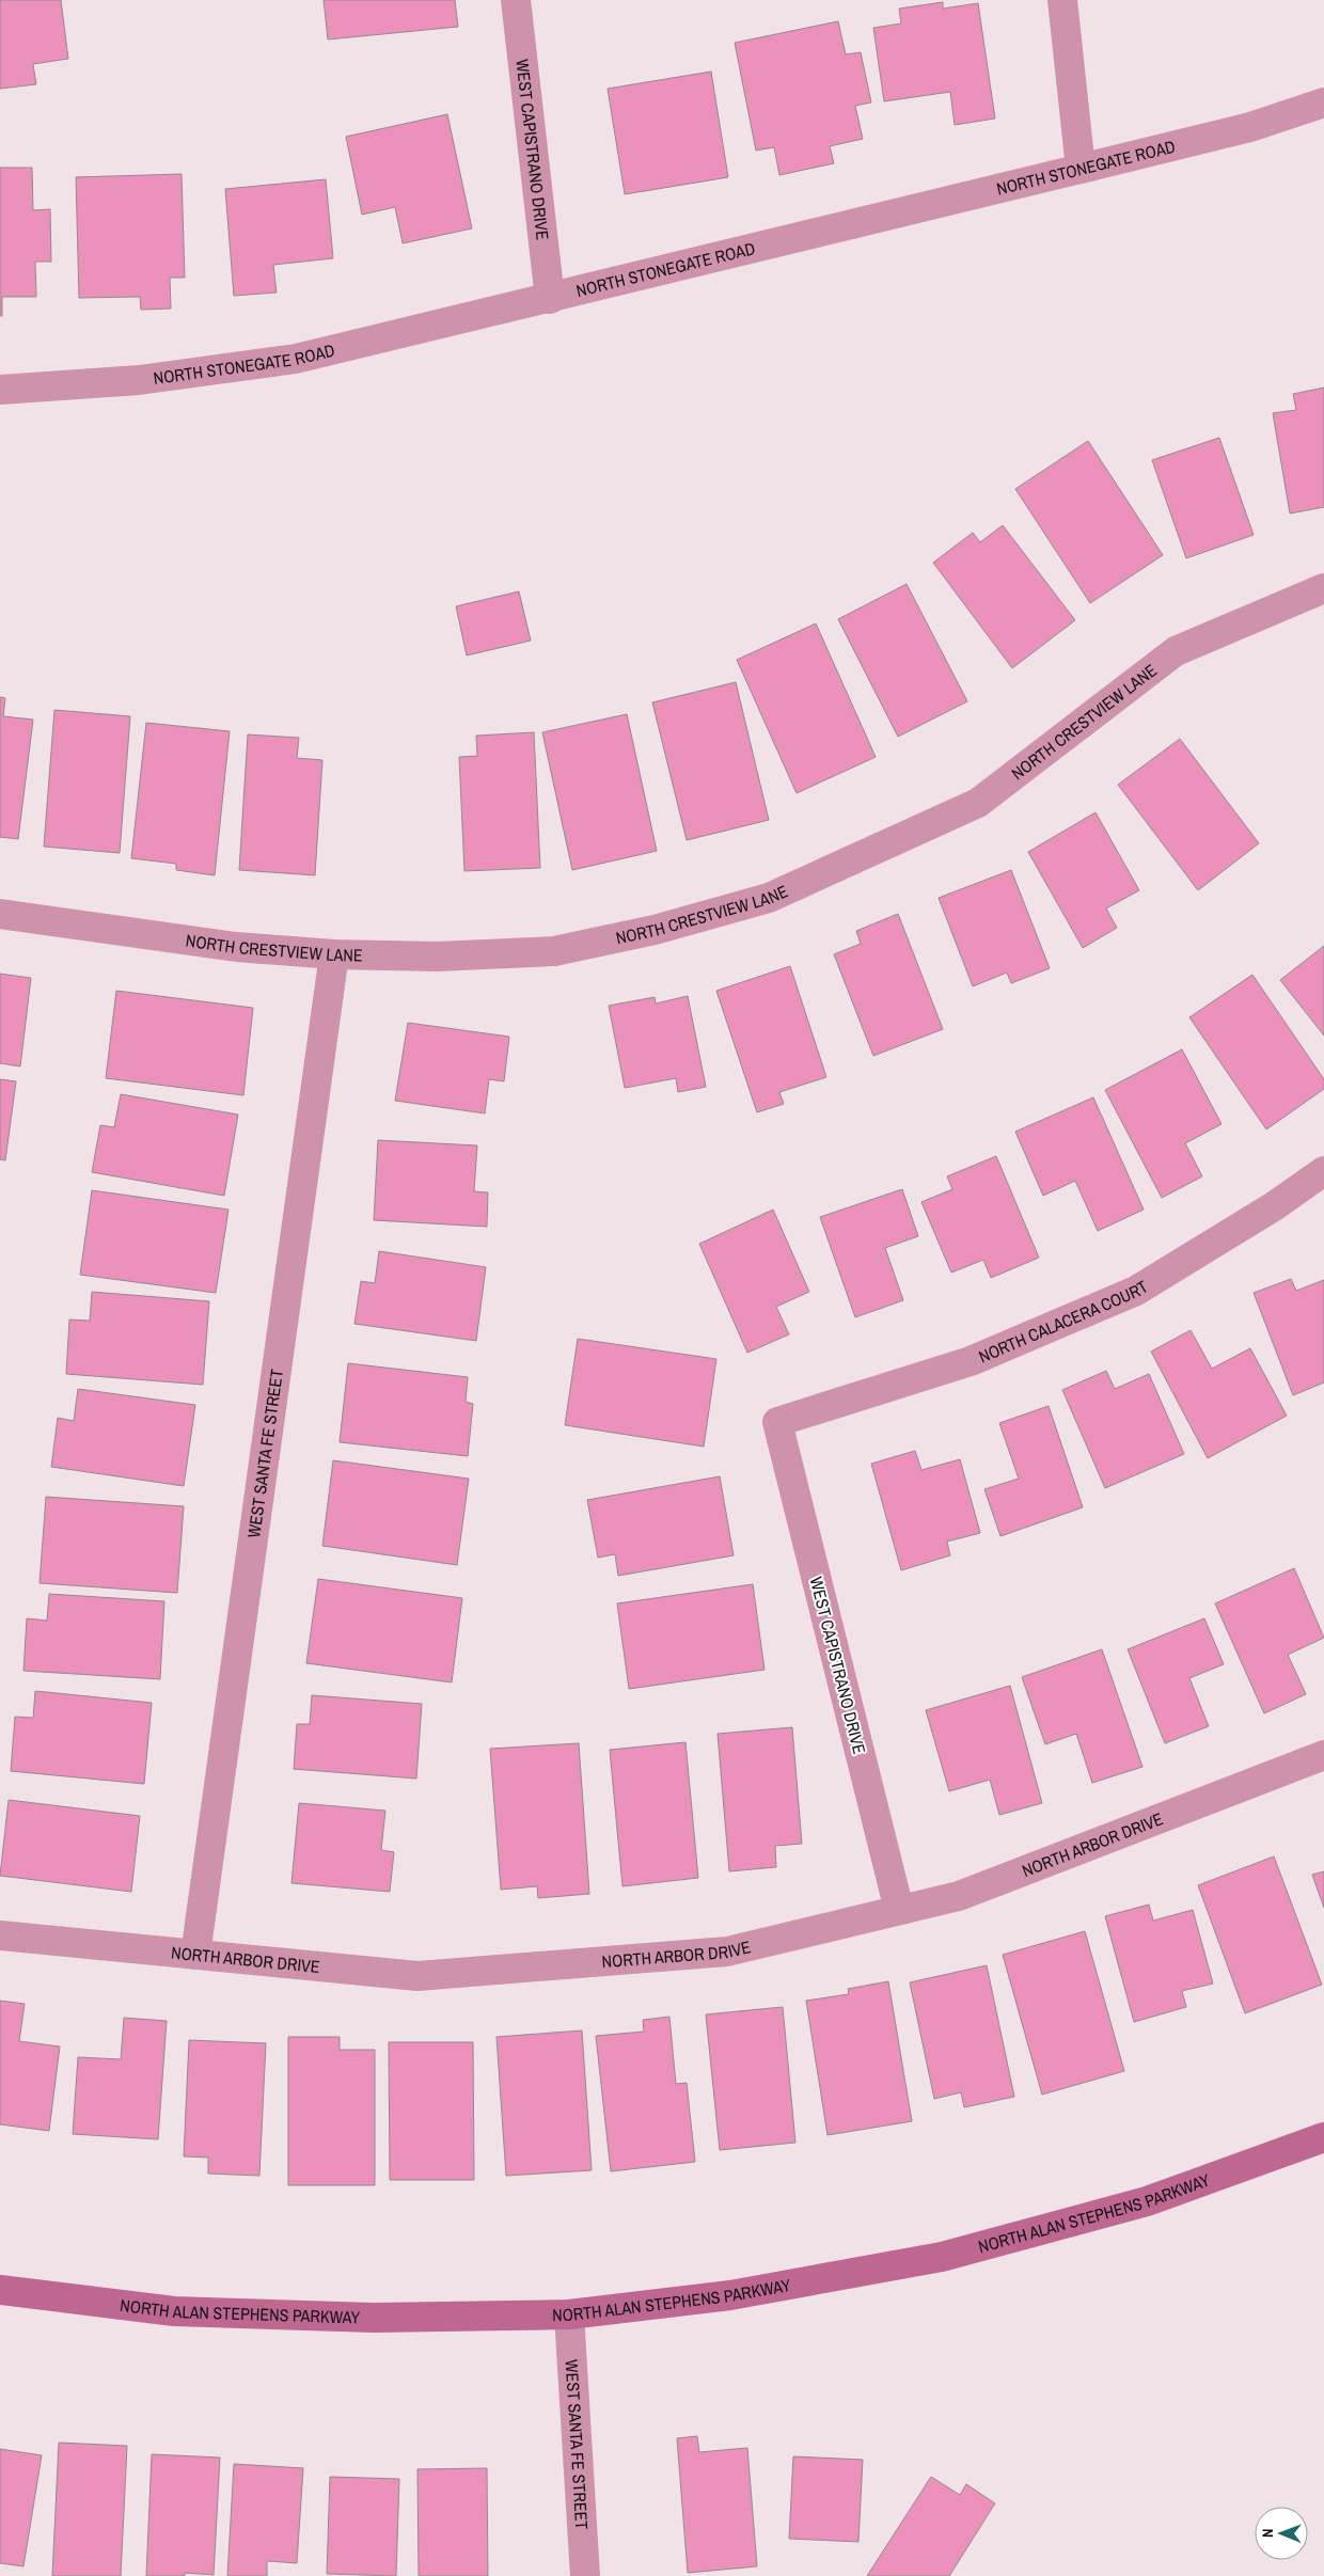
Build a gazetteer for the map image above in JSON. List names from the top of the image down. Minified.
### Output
{"streets":{"street":["WEST CAPISTRANO DRIVE","NORTH STONEGATE ROAD","NORTH CRESTVIEW LANE","NORTH CALACERA COURT","WEST SANTA FE STREET","NORTH ARBOR DRIVE","NORTH ALAN STEPHENS PARKWAY"]},"crossings":[["WEST CAPISTRANO DRIVE","NORTH STONEGATE ROAD"],["WEST CAPISTRANO DRIVE","NORTH CALACERA COURT"],["WEST CAPISTRANO DRIVE","NORTH ARBOR DRIVE"],["NORTH CRESTVIEW LANE","WEST SANTA FE STREET"],["WEST SANTA FE STREET","NORTH ARBOR DRIVE"],["WEST SANTA FE STREET","NORTH ALAN STEPHENS PARKWAY"]],"north":"left"}
